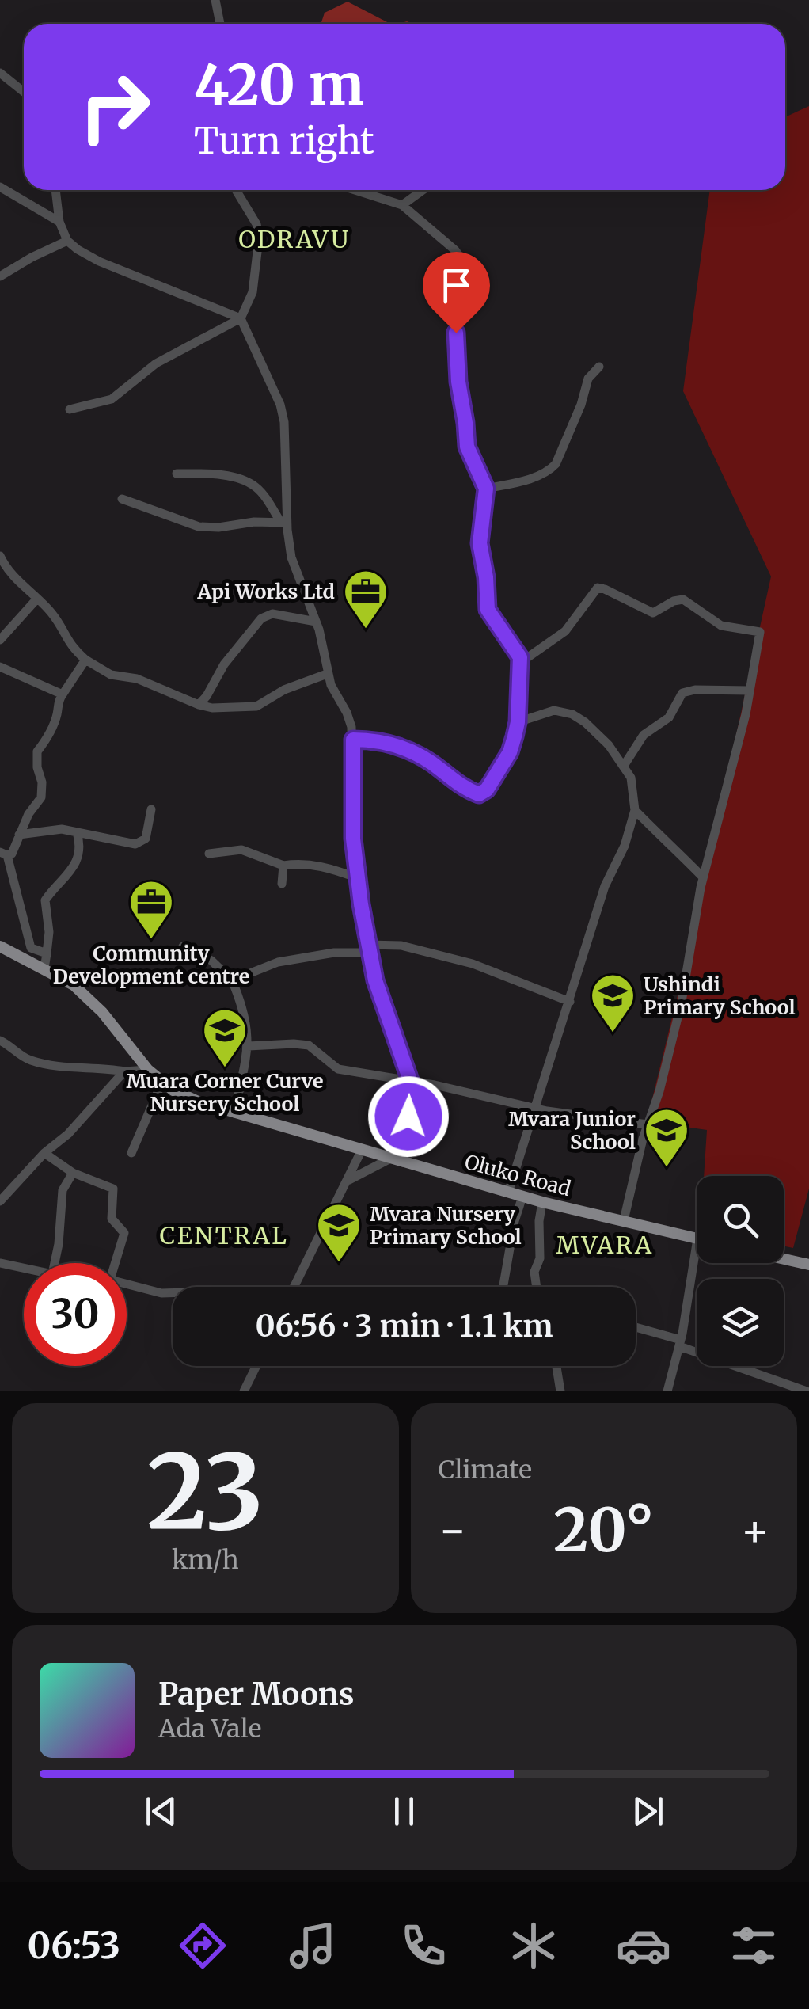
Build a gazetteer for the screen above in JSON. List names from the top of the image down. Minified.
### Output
{"streets":{"main road":["Oluko Road"]},"districts":["ODRAVU","CENTRAL","MVARA"],"places":{"office":["Api Works Ltd","Community Development centre"],"school or university":["Ushindi Primary School","Muara Corner Curve Nursery School","Mvara Junior School","Mvara Nursery Primary School"]},"page":{"turn":["420 m","Turn right"],"limit":"30","trip":"06:56 · 3 min · 1.1 km","tile":[["23","km/h"],"Climate"],"heat":["−","20°","+"],"song":["Paper Moons","Ada Vale"],"tabs":"06:53"}}
